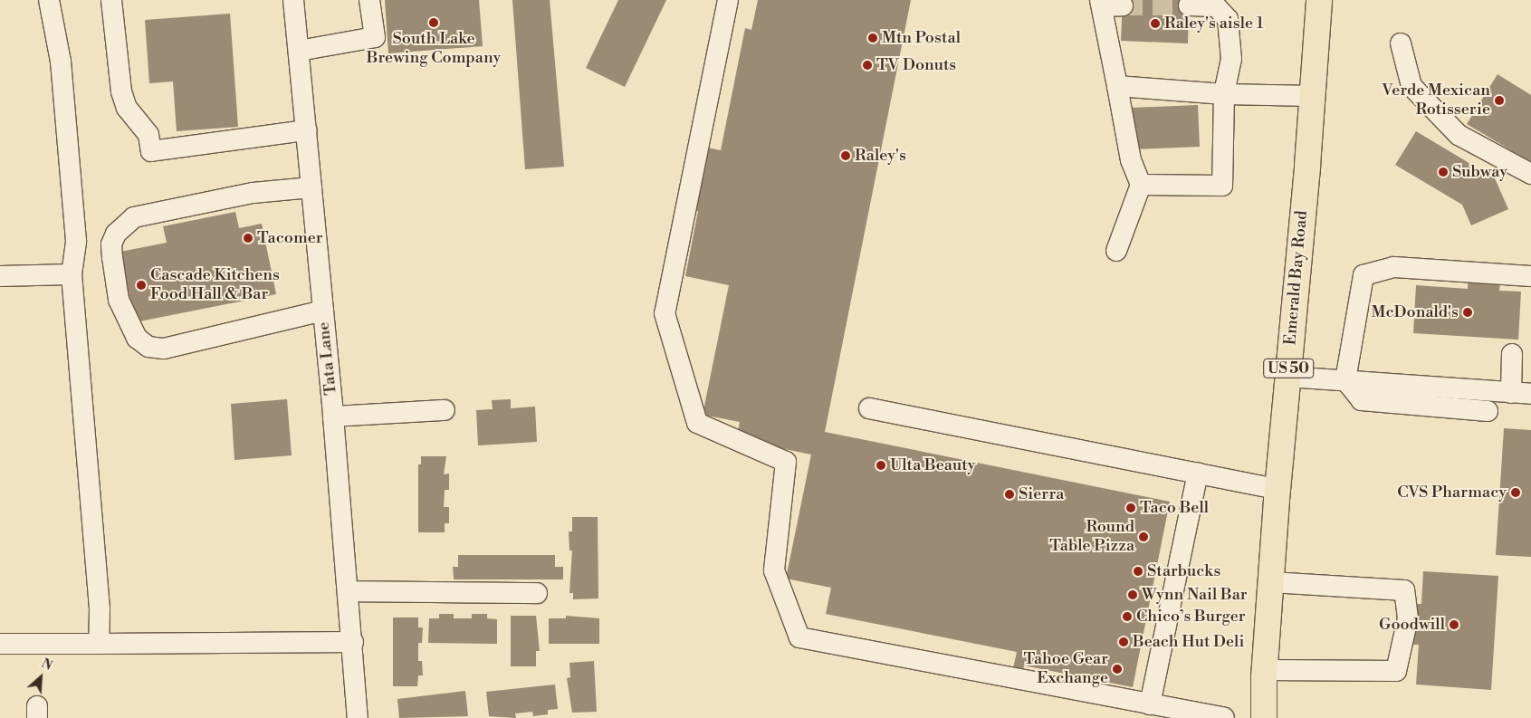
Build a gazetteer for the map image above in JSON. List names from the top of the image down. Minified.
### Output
{"streets":{"highway":["Emerald Bay Road","US 50"],"street":["Tata Lane"]},"places":["South Lake Brewing Company","Raley's aisle 1","Mtn Postal","TV Donuts","Verde Mexican Rotisserie","Raley's","Subway","Tacomer","Cascade Kitchens Food Hall & Bar","McDonald's","Ulta Beauty","CVS Pharmacy","Sierra","Taco Bell","Round Table Pizza","Starbucks","Wynn Nail Bar","Chico’s Burger","Goodwill","Beach Hut Deli","Tahoe Gear Exchange"],"north":"top right"}
